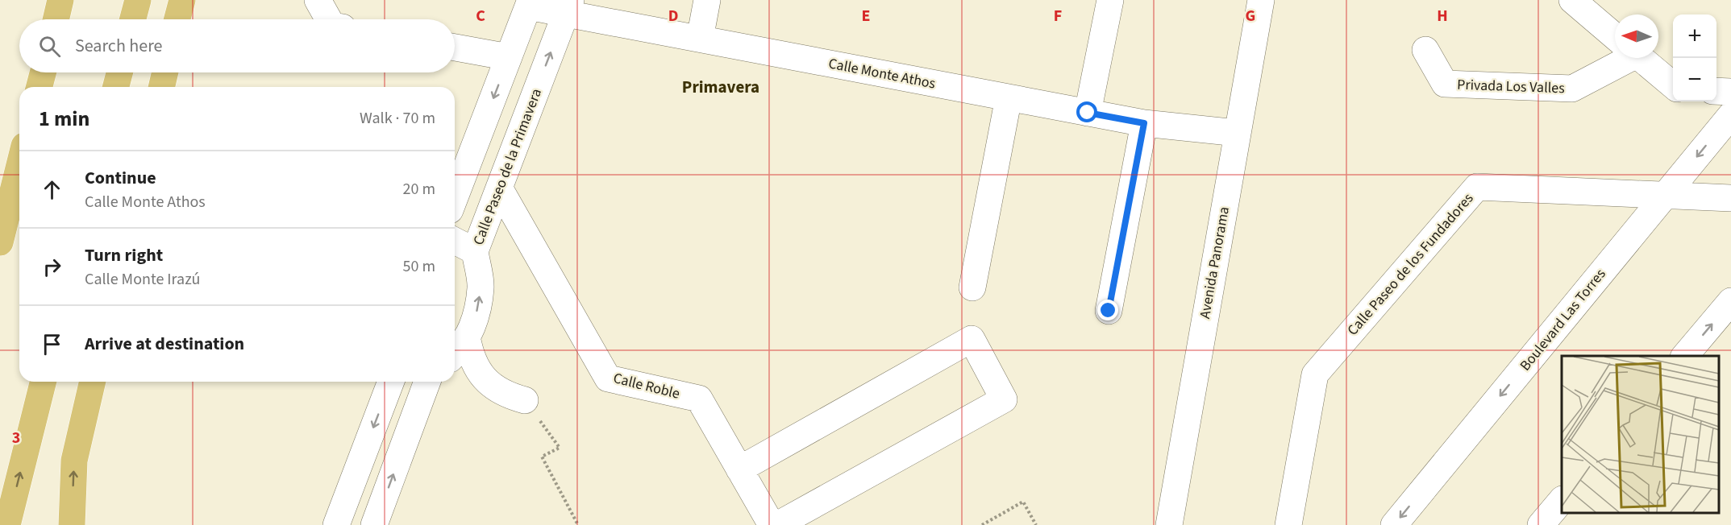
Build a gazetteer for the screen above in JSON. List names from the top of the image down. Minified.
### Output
{"streets":{"street":["Calle Monte Athos","Privada Los Valles","Calle Paseo de la Primavera","Avenida Panorama","Calle Paseo de los Fundadores","Boulevard Las Torres","Calle Roble"]},"crossings":[["Calle Monte Athos","Calle Paseo de la Primavera"],["Calle Monte Athos","Avenida Panorama"],["Calle Paseo de la Primavera","Calle Roble"],["Calle Paseo de los Fundadores","Boulevard Las Torres"]],"one_way":["Boulevard Las Torres"],"districts":["Primavera"],"north":"left","page":{"map_buttons":["+","−"],"search":"Search here","heading":["1 min","Walk · 70 m"],"list":[["Continue","Calle Monte Athos","20 m"],["Turn right","Calle Monte Irazú","50 m"],"Arrive at destination"]},"grid":{"columns":["C","D","E","F","G","H"],"rows":["3"]}}
